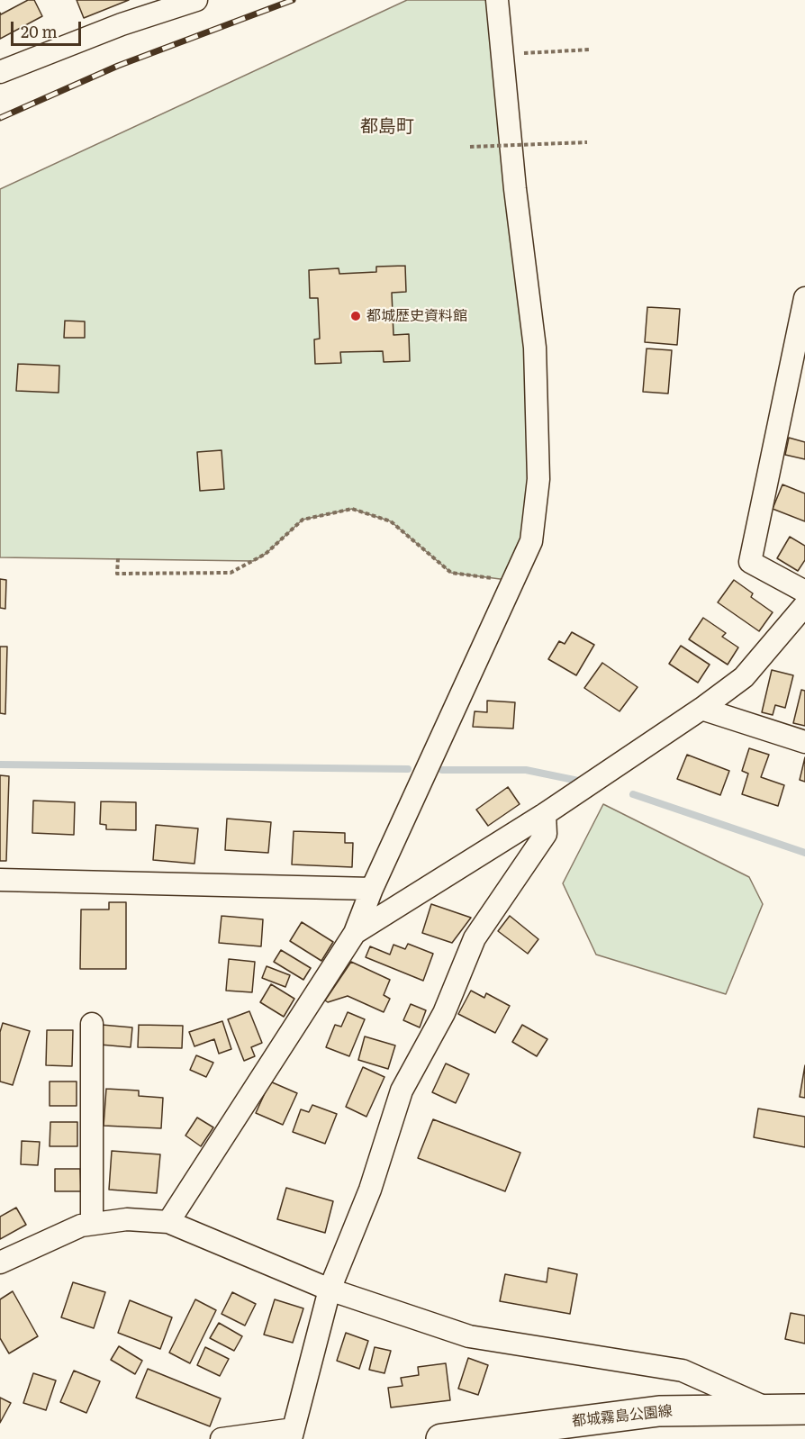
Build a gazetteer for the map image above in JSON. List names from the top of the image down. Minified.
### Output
{"streets":{"main road":["都城霧島公園線"]},"districts":["都島町"],"places":["都城歴史資料館"],"scale_bar":"20 m"}
